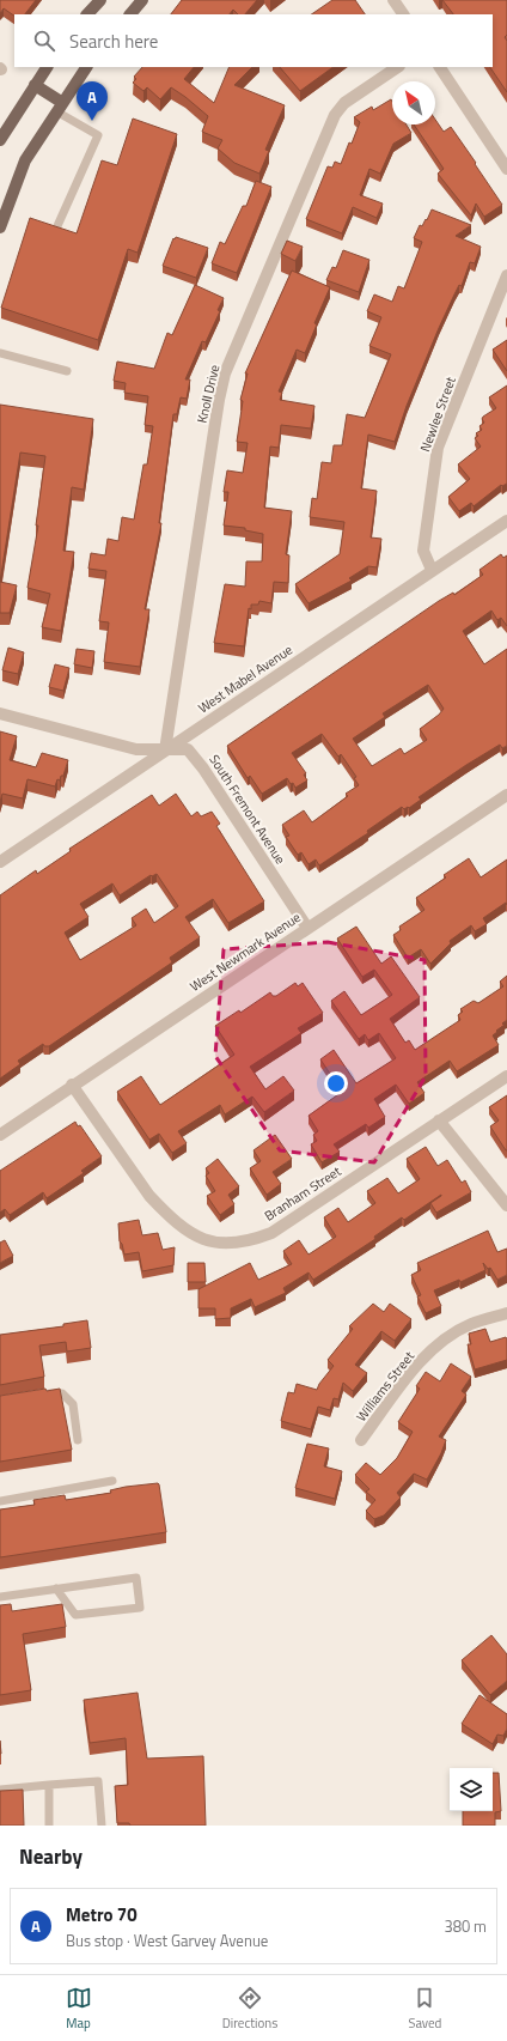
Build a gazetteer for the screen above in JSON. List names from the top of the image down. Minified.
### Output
{"streets":{"street":["Knoll Drive","Newlee Street","West Mabel Avenue","South Fremont Avenue","West Newmark Avenue","Branham Street","Williams Street"]},"crossings":[["Knoll Drive","West Mabel Avenue"],["Knoll Drive","South Fremont Avenue"],["Newlee Street","West Mabel Avenue"],["West Mabel Avenue","South Fremont Avenue"],["South Fremont Avenue","West Newmark Avenue"],["West Newmark Avenue","Branham Street"]],"north":"top left","page":{"search":"Search here","pins":"A","heading":"Nearby","list":[{"mark":"A","name":"Metro 70","note":"Bus stop · West Garvey Avenue","value":"380 m"}],"nav":["Map","Directions","Saved"]}}
